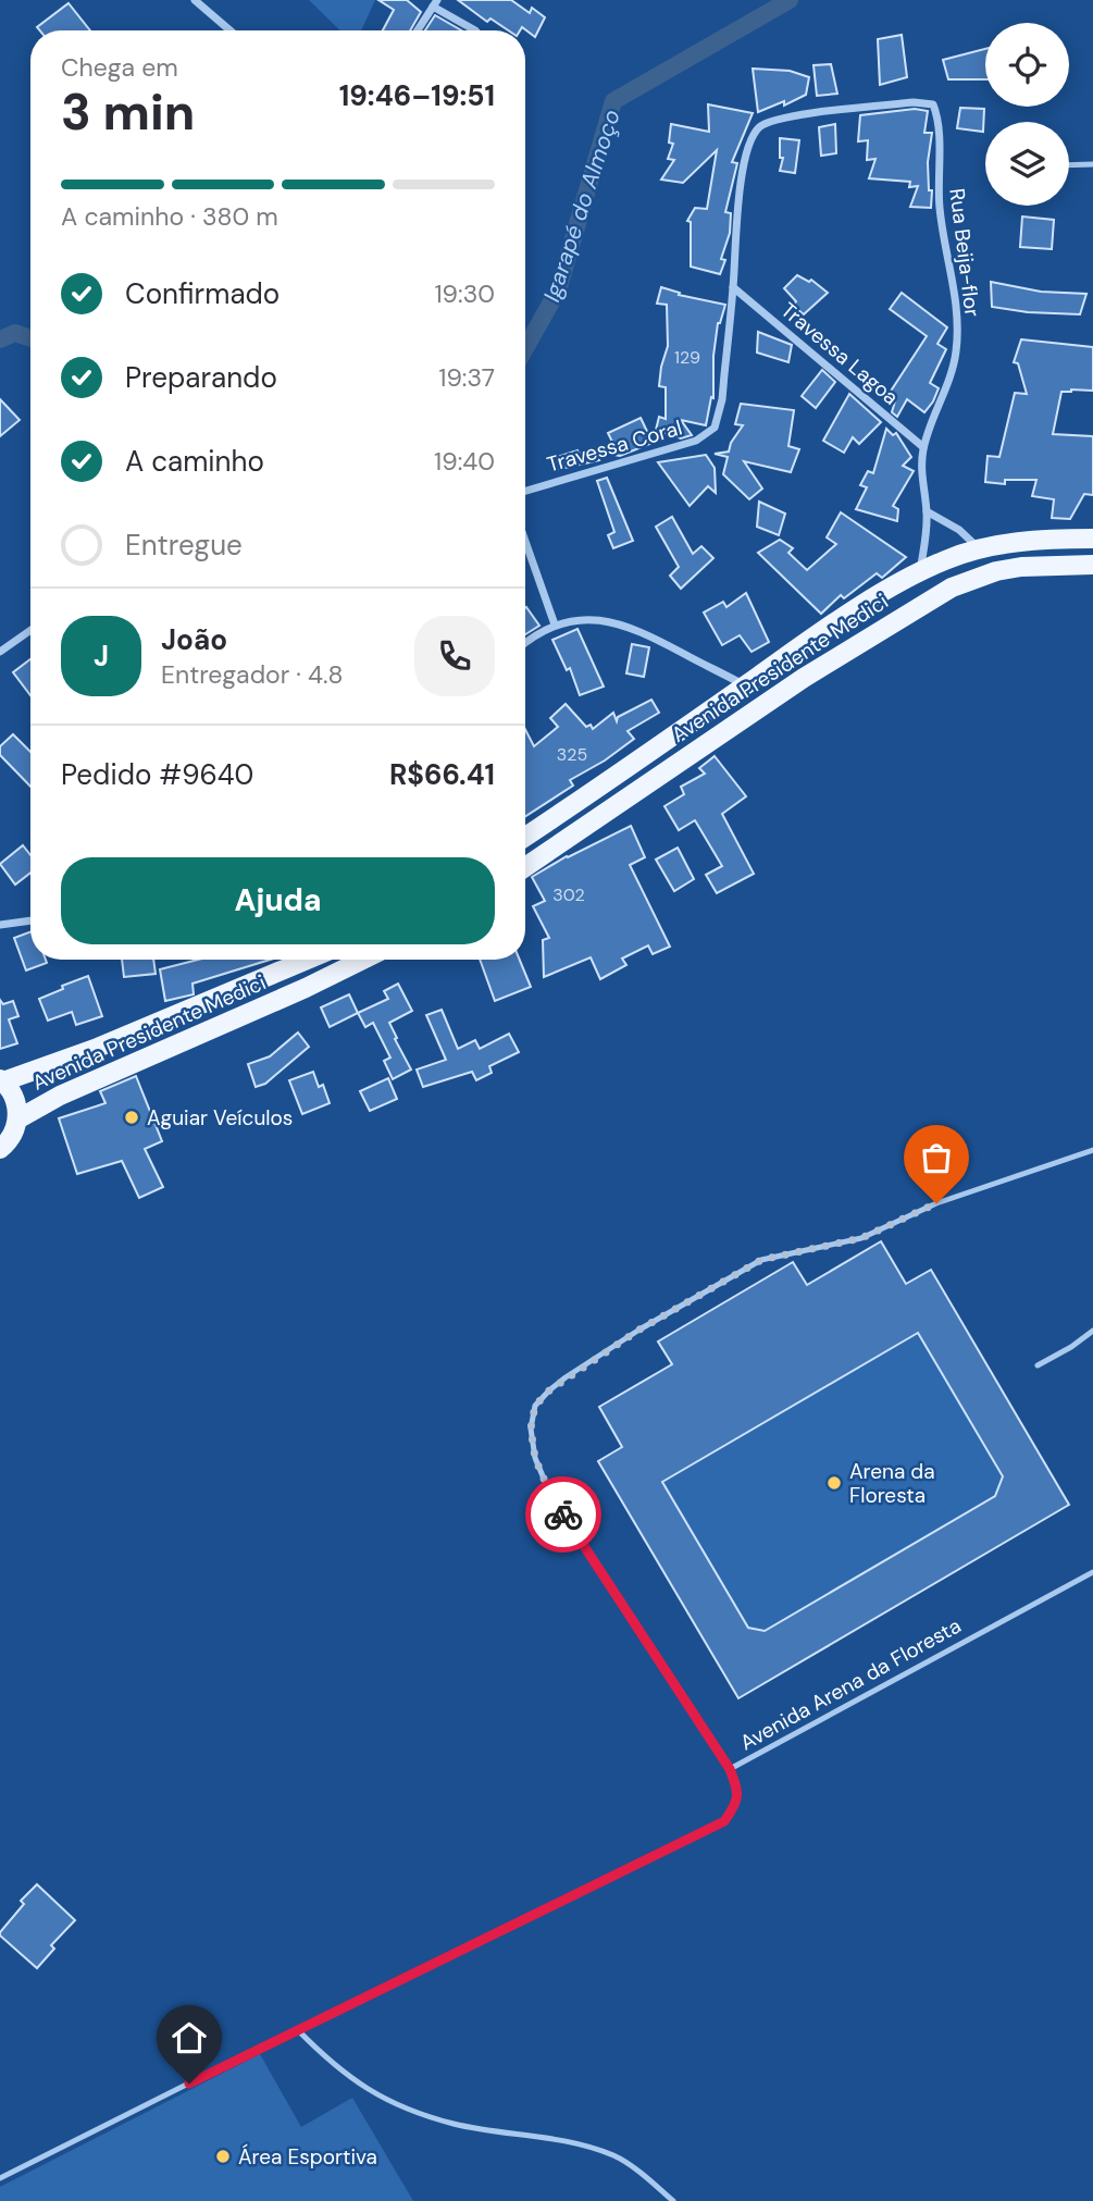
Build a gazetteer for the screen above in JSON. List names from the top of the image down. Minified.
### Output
{"streets":{"main road":["Avenida Presidente Medici"],"street":["Rua Beija-flor","Travessa Lagoa","Travessa Coral"],"lane":["Avenida Arena da Floresta"]},"crossings":[["Rua Beija-flor","Travessa Lagoa"],["Rua Beija-flor","Travessa Coral"],["Rua Beija-flor","Avenida Presidente Medici"],["Travessa Lagoa","Travessa Coral"]],"water":["Igarapé do Almoço"],"places":["Aguiar Veículos","Arena da Floresta","Área Esportiva"],"house_numbers":["129","325","302"],"page":{"heading":["3 min","Chega em","19:46–19:51"],"panel":["João","Entregador · 4.8","Pedido #9640","R$66.41"],"bar":"A caminho · 380 m","list":[["Confirmado","19:30"],["Preparando","19:37"],["A caminho","19:40"],"Entregue"],"round":"J","buttons":"Ajuda"}}
